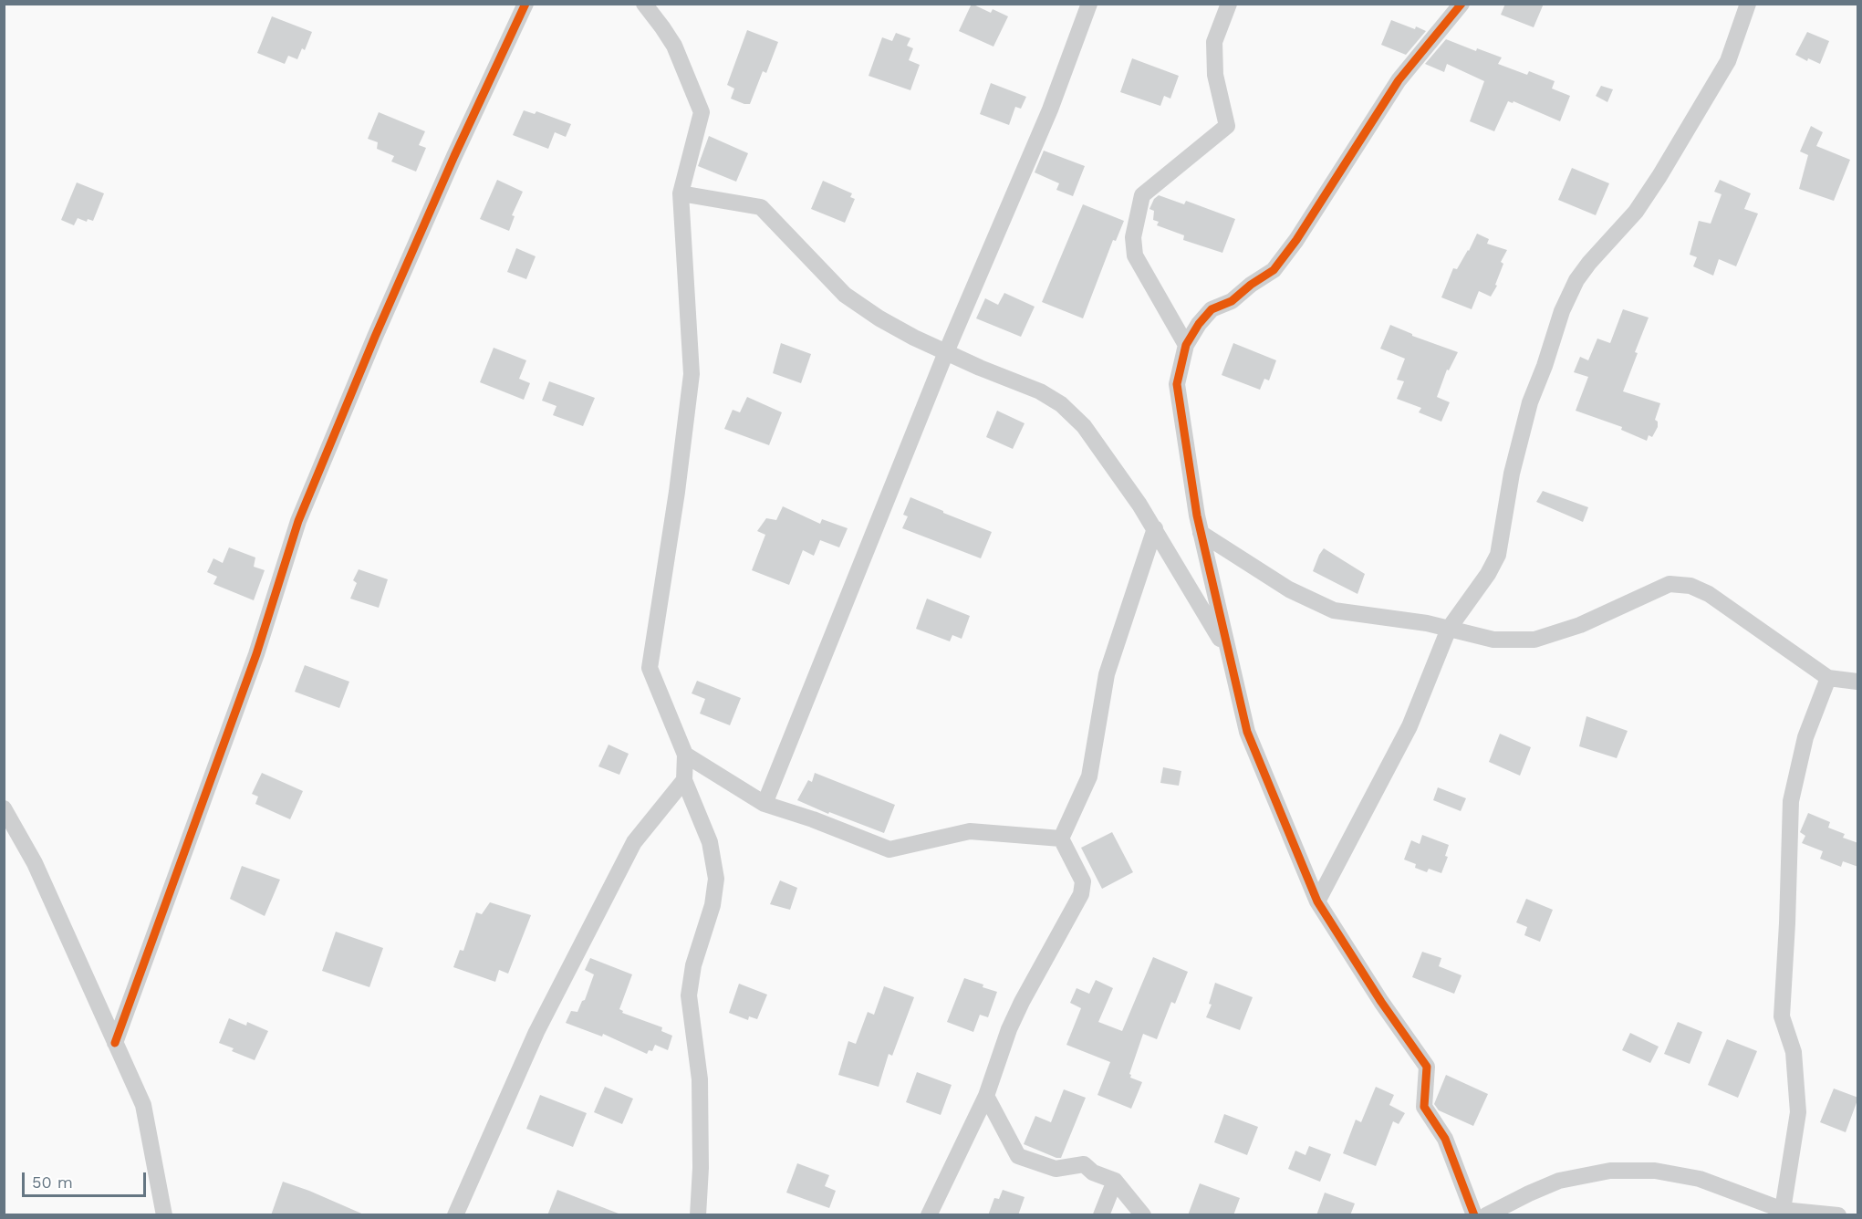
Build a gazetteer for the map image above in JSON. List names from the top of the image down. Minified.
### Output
{"scale_bar":"50 m"}
